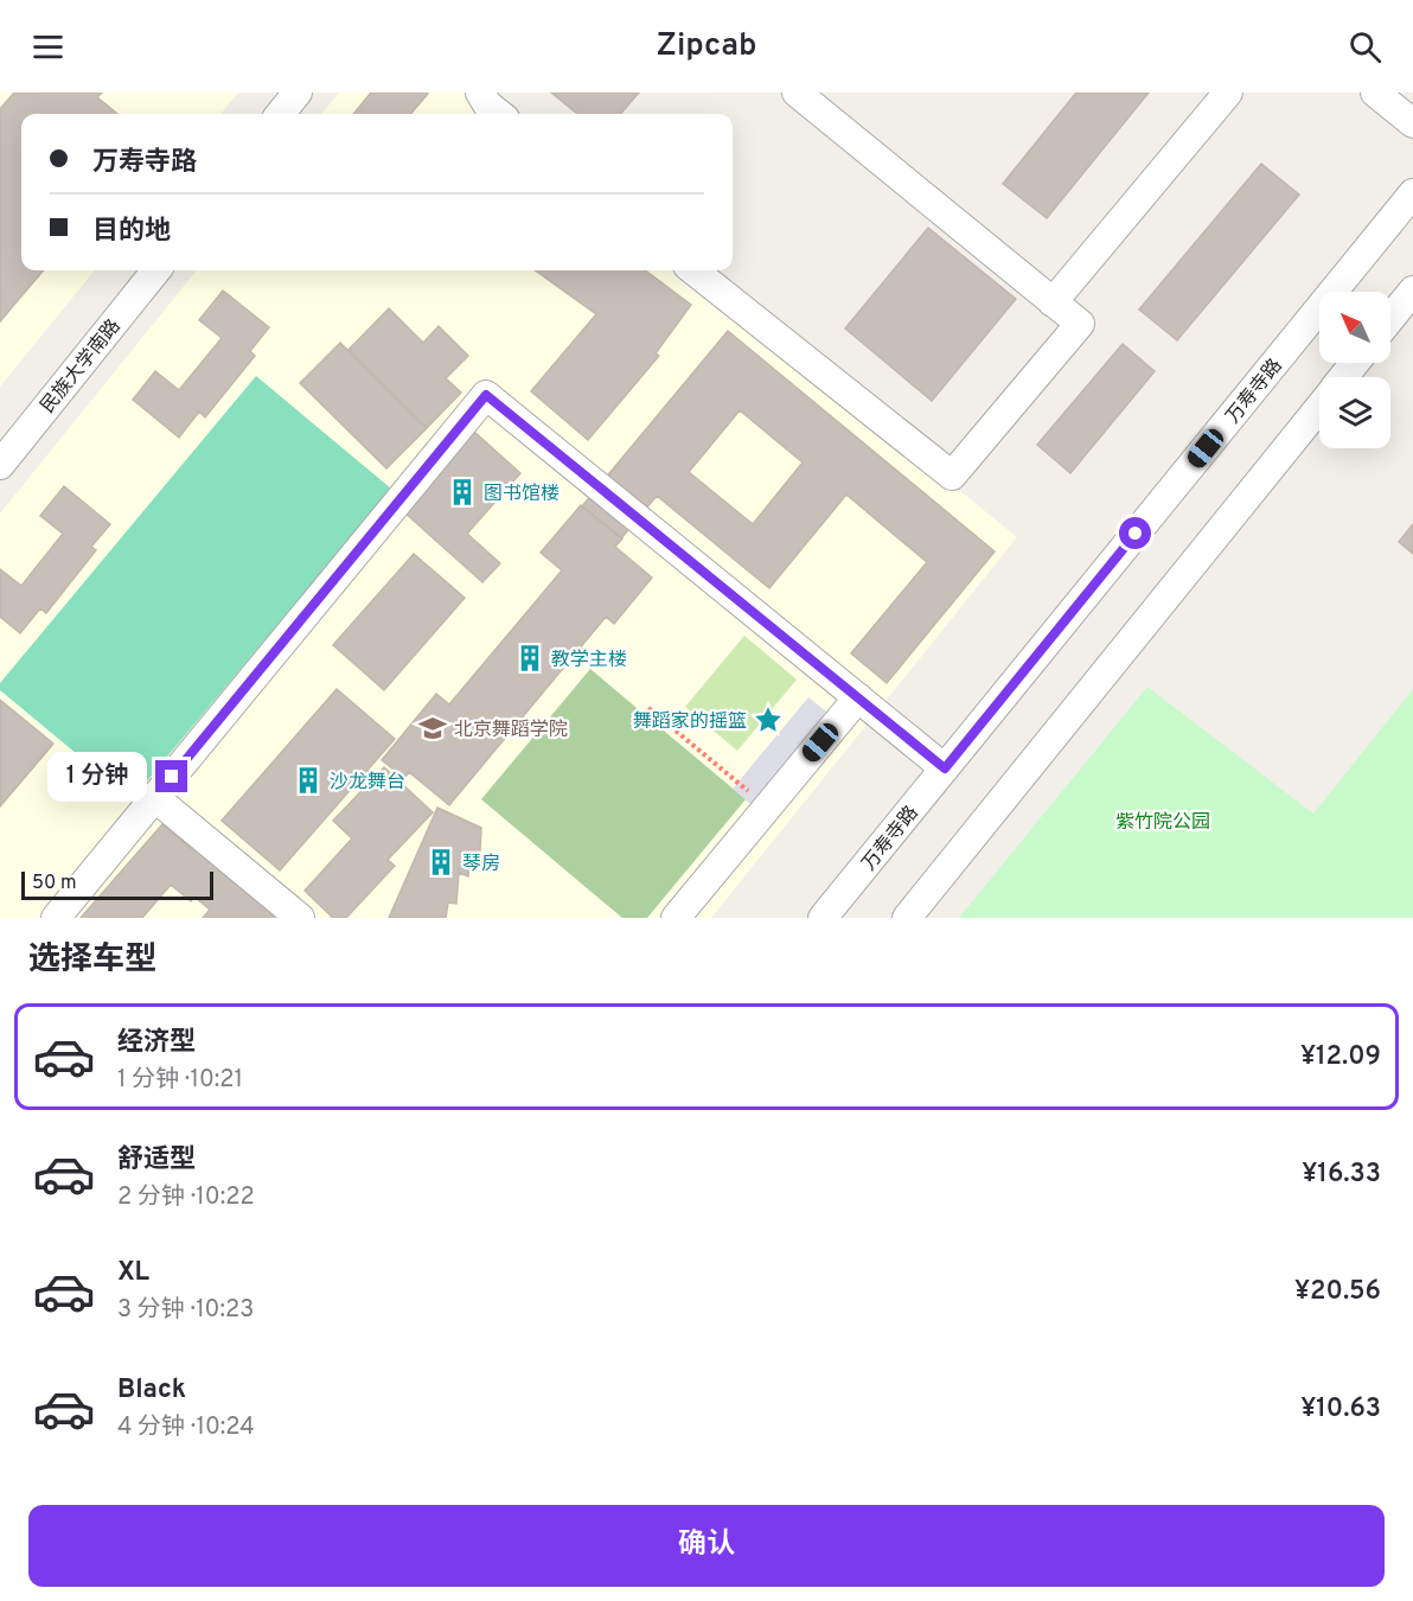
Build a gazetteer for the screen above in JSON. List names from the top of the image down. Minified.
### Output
{"streets":{"street":["民族大学南路","万寿寺路"]},"parks":["紫竹院公园"],"places":{"building":["图书馆楼","教学主楼","沙龙舞台","琴房"],"place":["舞蹈家的摇篮"],"school or university":["北京舞蹈学院"]},"scale_bar":"50 m","north":"top left","page":{"header":"Zipcab","banner":["万寿寺路","目的地"],"bubble":"1 分钟","scale":"50 m","heading":"选择车型","list":[{"name":"经济型","note":"1 分钟 · 10:21","value":"¥12.09"},{"name":"舒适型","note":"2 分钟 · 10:22","value":"¥16.33"},{"name":"XL","note":"3 分钟 · 10:23","value":"¥20.56"},{"name":"Black","note":"4 分钟 · 10:24","value":"¥10.63"}],"buttons":"确认"}}
